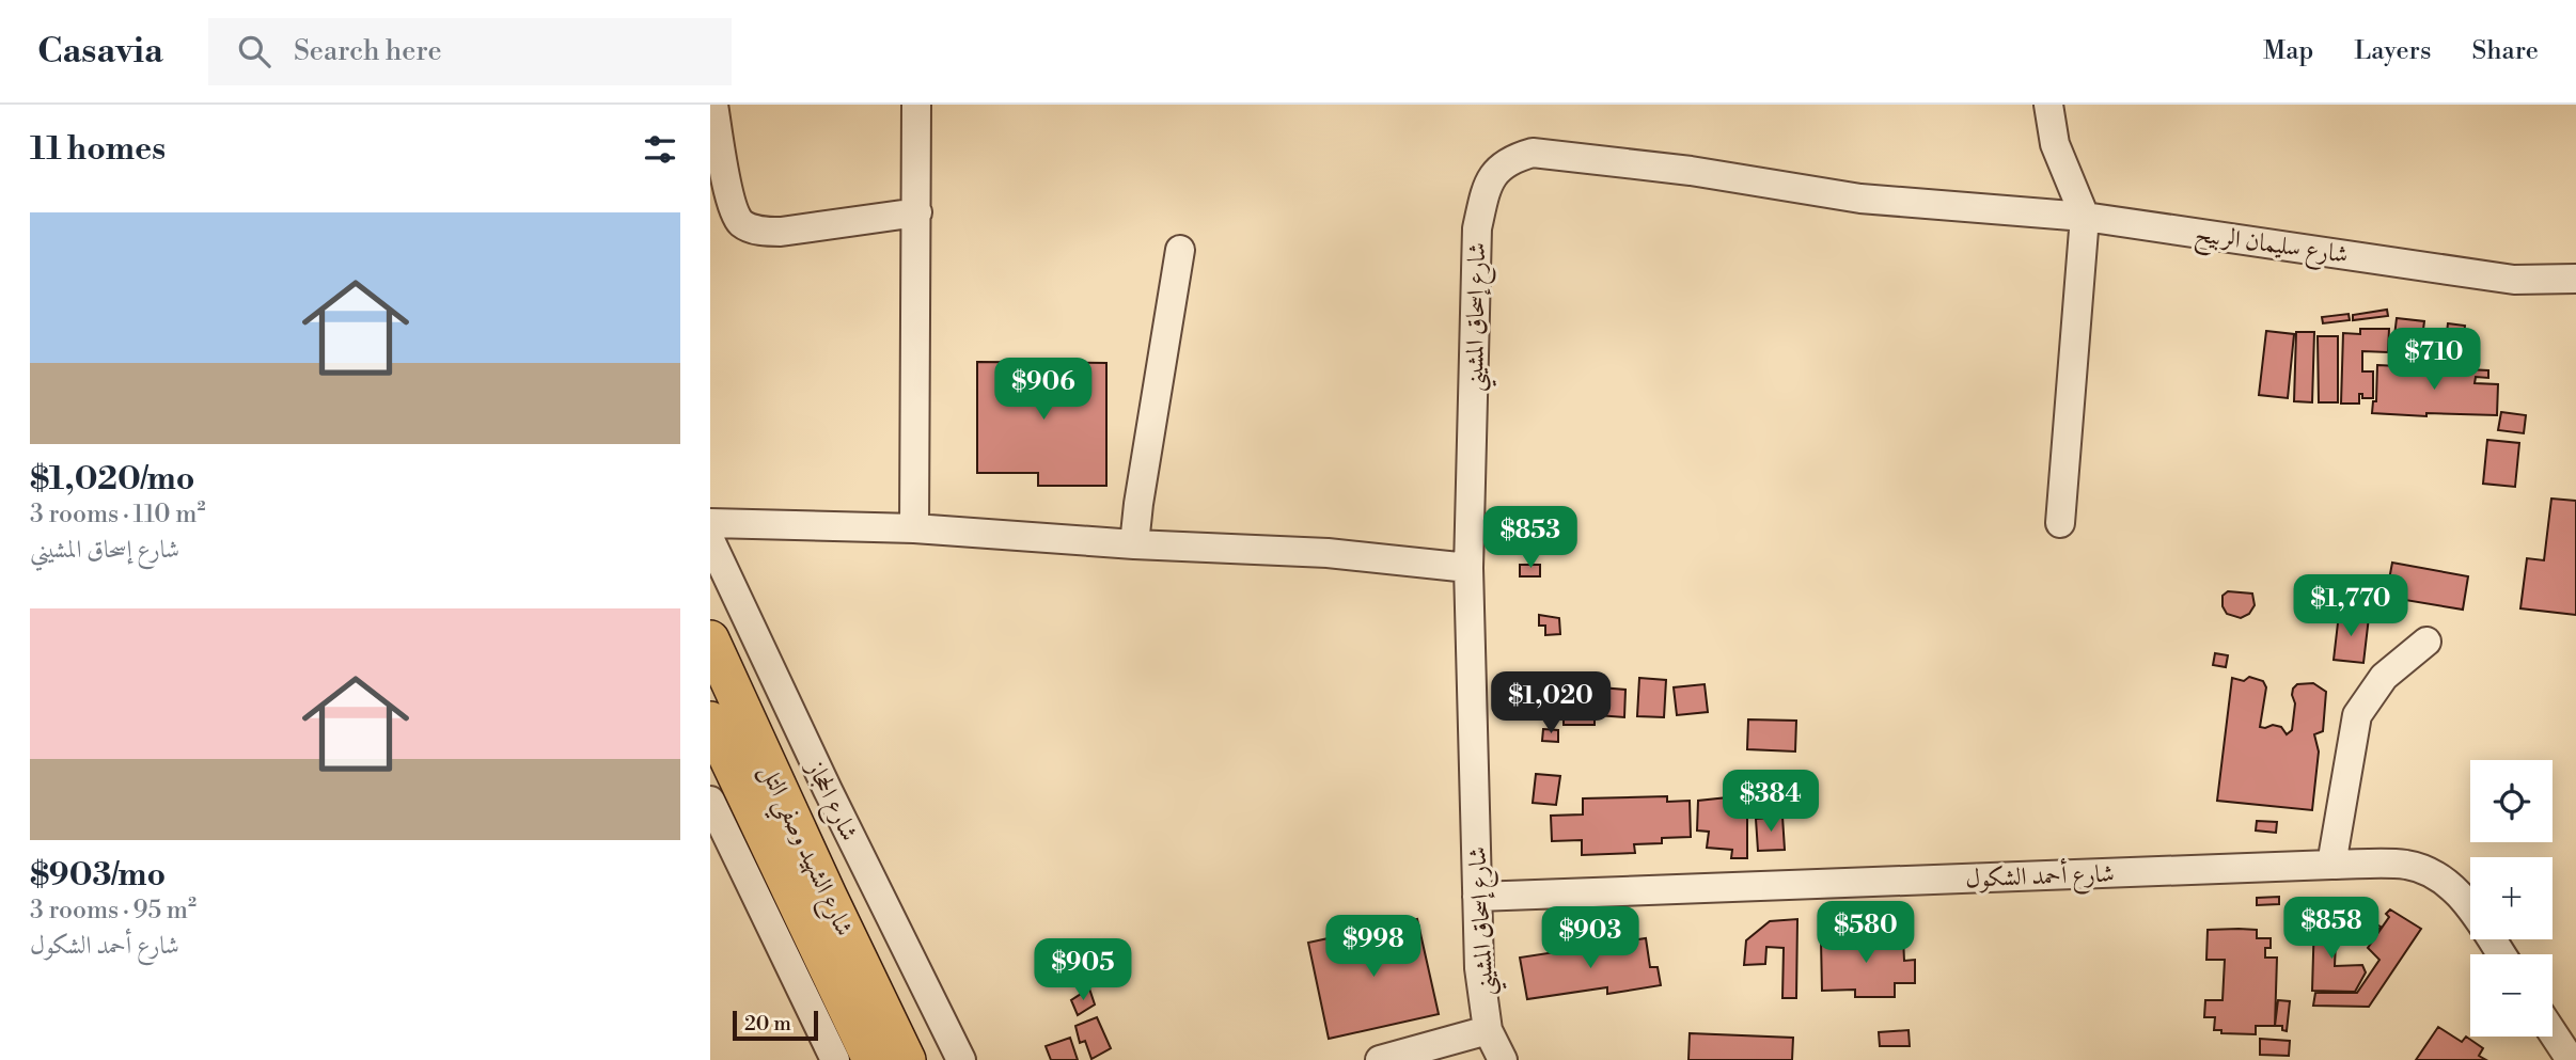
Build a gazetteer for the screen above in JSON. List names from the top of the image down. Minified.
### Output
{"streets":{"main road":["شارع الشهيد وصفي التل"],"street":["شارع سليمان الربيح","شارع إسحاق المشيني","شارع الحجاز","شارع أحمد الشكول"]},"crossings":[["شارع سليمان الربيح","شارع إسحاق المشيني"],["شارع إسحاق المشيني","شارع أحمد الشكول"]],"scale_bar":"20 m","page":{"header":"Casavia","search":"Search here","nav":["Map","Layers","Share"],"heading":"11 homes","list":[{"name":"$1,020/mo","note":"3 rooms · 110 m² · شارع إسحاق المشيني"},{"name":"$903/mo","note":"3 rooms · 95 m² · شارع أحمد الشكول"}],"price":["$710","$906","$853","$1,770","$1,020","$384","$858","$580","$903","$998","$905"],"map_buttons":["+","−"],"scale":"20 m"}}
